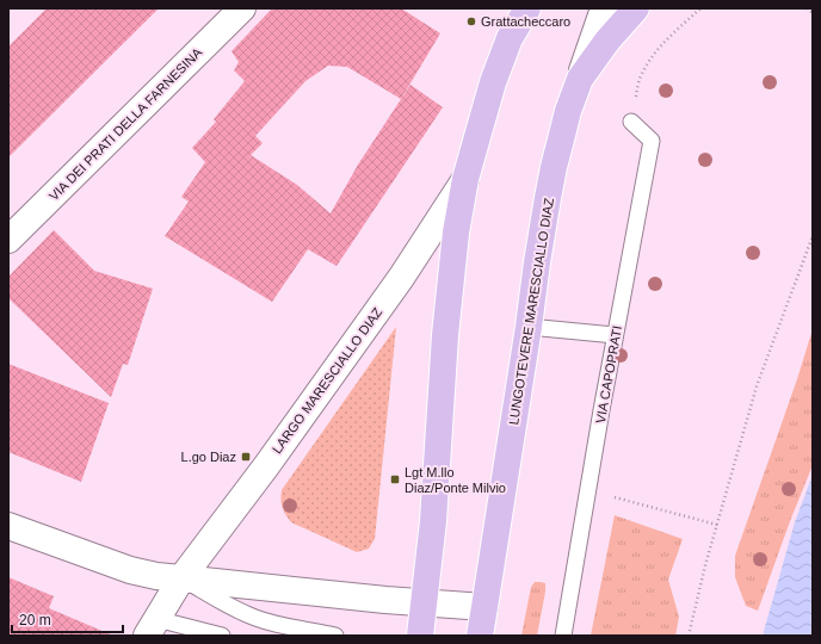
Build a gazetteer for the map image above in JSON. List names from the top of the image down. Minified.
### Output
{"streets":{"main road":["LUNGOTEVERE MARESCIALLO DIAZ"],"street":["VIA DEI PRATI DELLA FARNESINA","LARGO MARESCIALLO DIAZ"],"lane":["VIA CAPOPRATI"]},"places":{"other":["Grattacheccaro"],"transit":["L.go Diaz","Lgt M.llo Diaz/Ponte Milvio"]},"scale_bar":"20 m"}
